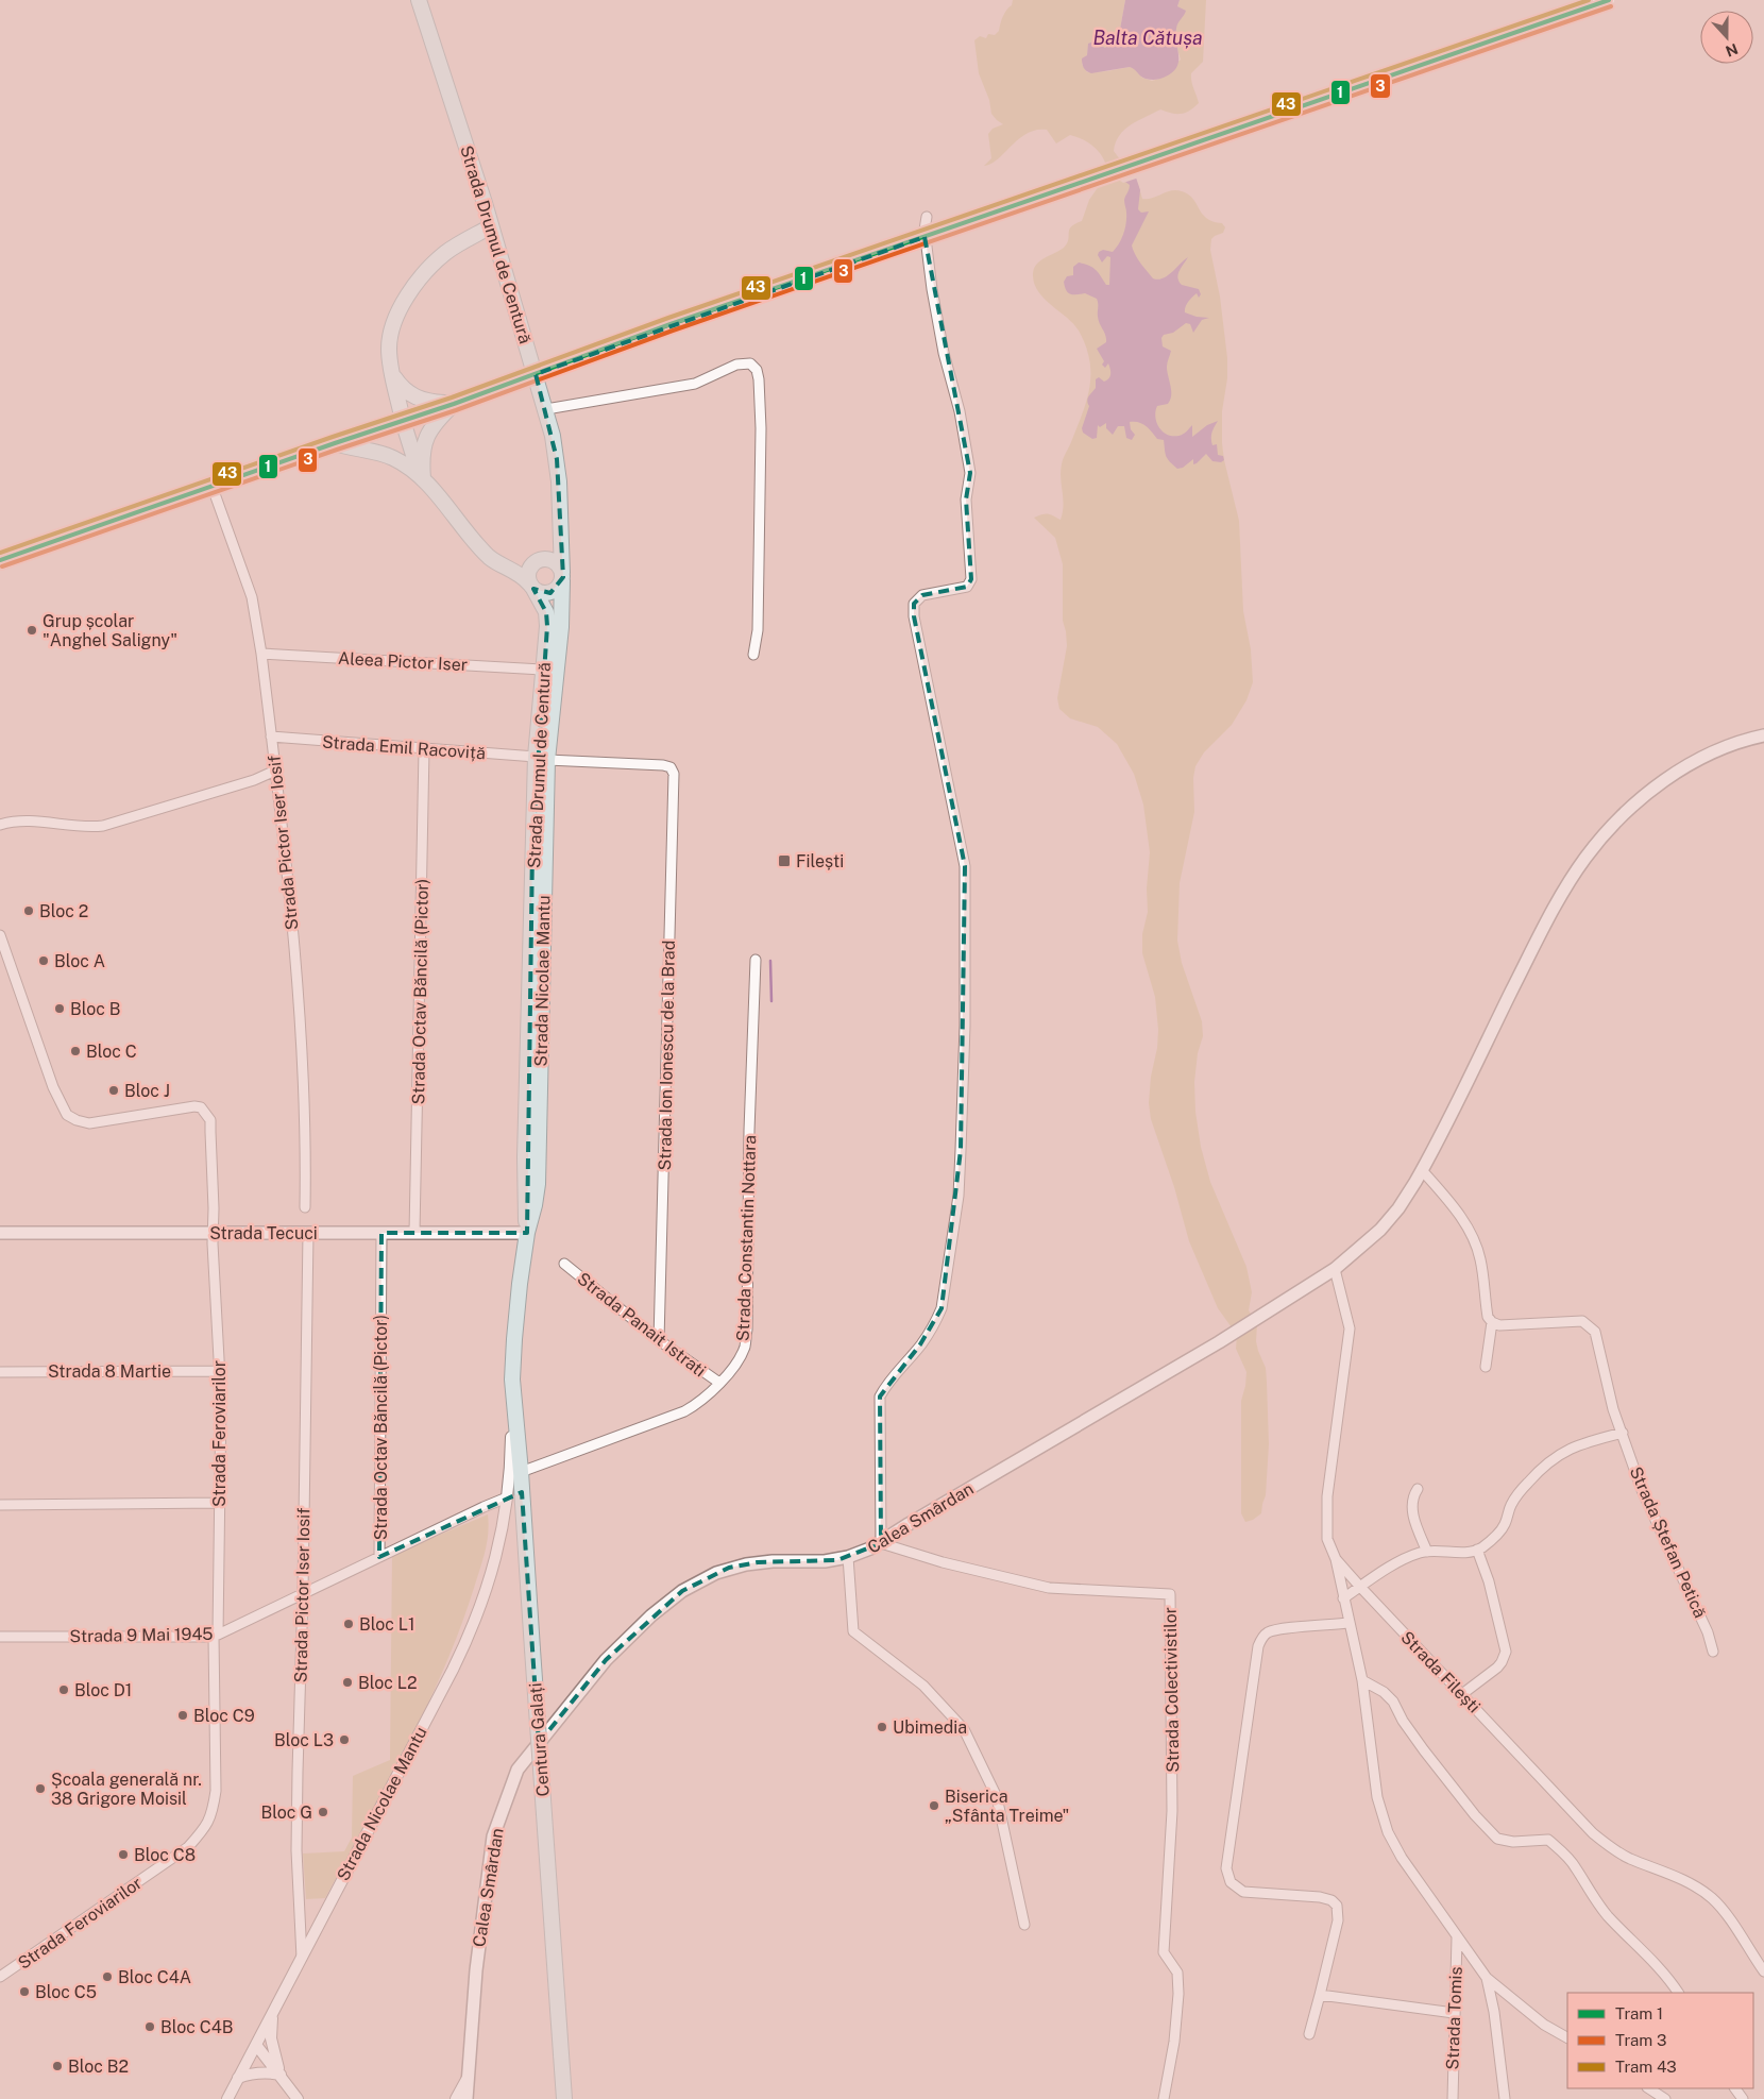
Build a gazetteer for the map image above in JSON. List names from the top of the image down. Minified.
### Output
{"streets":{"highway":["Strada Drumul de Centură","Centura Galați"],"main road":["Strada Tecuci","Calea Smârdan"],"street":["Aleea Pictor Iser","Strada Emil Racoviță","Strada Pictor Iser Iosif","Strada Nicolae Mantu","Strada Octav Băncilă (Pictor)","Strada Ion Ionescu de la Brad","Strada Constantin Nottara","Strada Panait Istrati","Strada 8 Martie","Strada Feroviarilor","Strada Ștefan Petică","Strada 9 Mai 1945","Strada Filești","Strada Colectivistilor","Strada Tomis"]},"crossings":[["Strada Drumul de Centură","Aleea Pictor Iser"],["Strada Drumul de Centură","Strada Emil Racoviță"],["Strada Drumul de Centură","Strada Tecuci"],["Aleea Pictor Iser","Strada Pictor Iser Iosif"],["Strada Emil Racoviță","Strada Pictor Iser Iosif"],["Strada Emil Racoviță","Strada Octav Băncilă (Pictor)"],["Strada Emil Racoviță","Strada Ion Ionescu de la Brad"],["Strada Pictor Iser Iosif","Strada Nicolae Mantu"],["Strada Pictor Iser Iosif","Strada Tecuci"],["Strada Pictor Iser Iosif","Strada 9 Mai 1945"],["Strada Nicolae Mantu","Strada 9 Mai 1945"],["Strada Nicolae Mantu","Centura Galați"],["Strada Octav Băncilă (Pictor)","Strada Tecuci"],["Strada Octav Băncilă (Pictor)","Strada 9 Mai 1945"],["Strada Ion Ionescu de la Brad","Strada Panait Istrati"],["Strada Tecuci","Strada Feroviarilor"],["Strada Constantin Nottara","Strada Panait Istrati"],["Strada Constantin Nottara","Centura Galați"],["Strada 8 Martie","Strada Feroviarilor"],["Strada Feroviarilor","Strada 9 Mai 1945"],["Calea Smârdan","Strada Filești"],["Calea Smârdan","Strada Colectivistilor"]],"water":["Balta Cătușa"],"places":{"other":["Grup școlar \"Anghel Saligny\"","Bloc 2","Bloc A","Bloc B","Bloc C","Bloc J","Bloc L1","Bloc L2","Bloc D1","Bloc C9","Ubimedia","Bloc L3","Școala generală nr. 38 Grigore Moisil","Biserica „Sfânta Treime\"","Bloc G","Bloc C8","Bloc C4A","Bloc C5","Bloc C4B","Bloc B2"],"transit":["Filești"]},"lines":["tram line 1","tram line 43","tram line 3"],"legend":["Tram 1","Tram 3","Tram 43"],"north":"bottom"}
